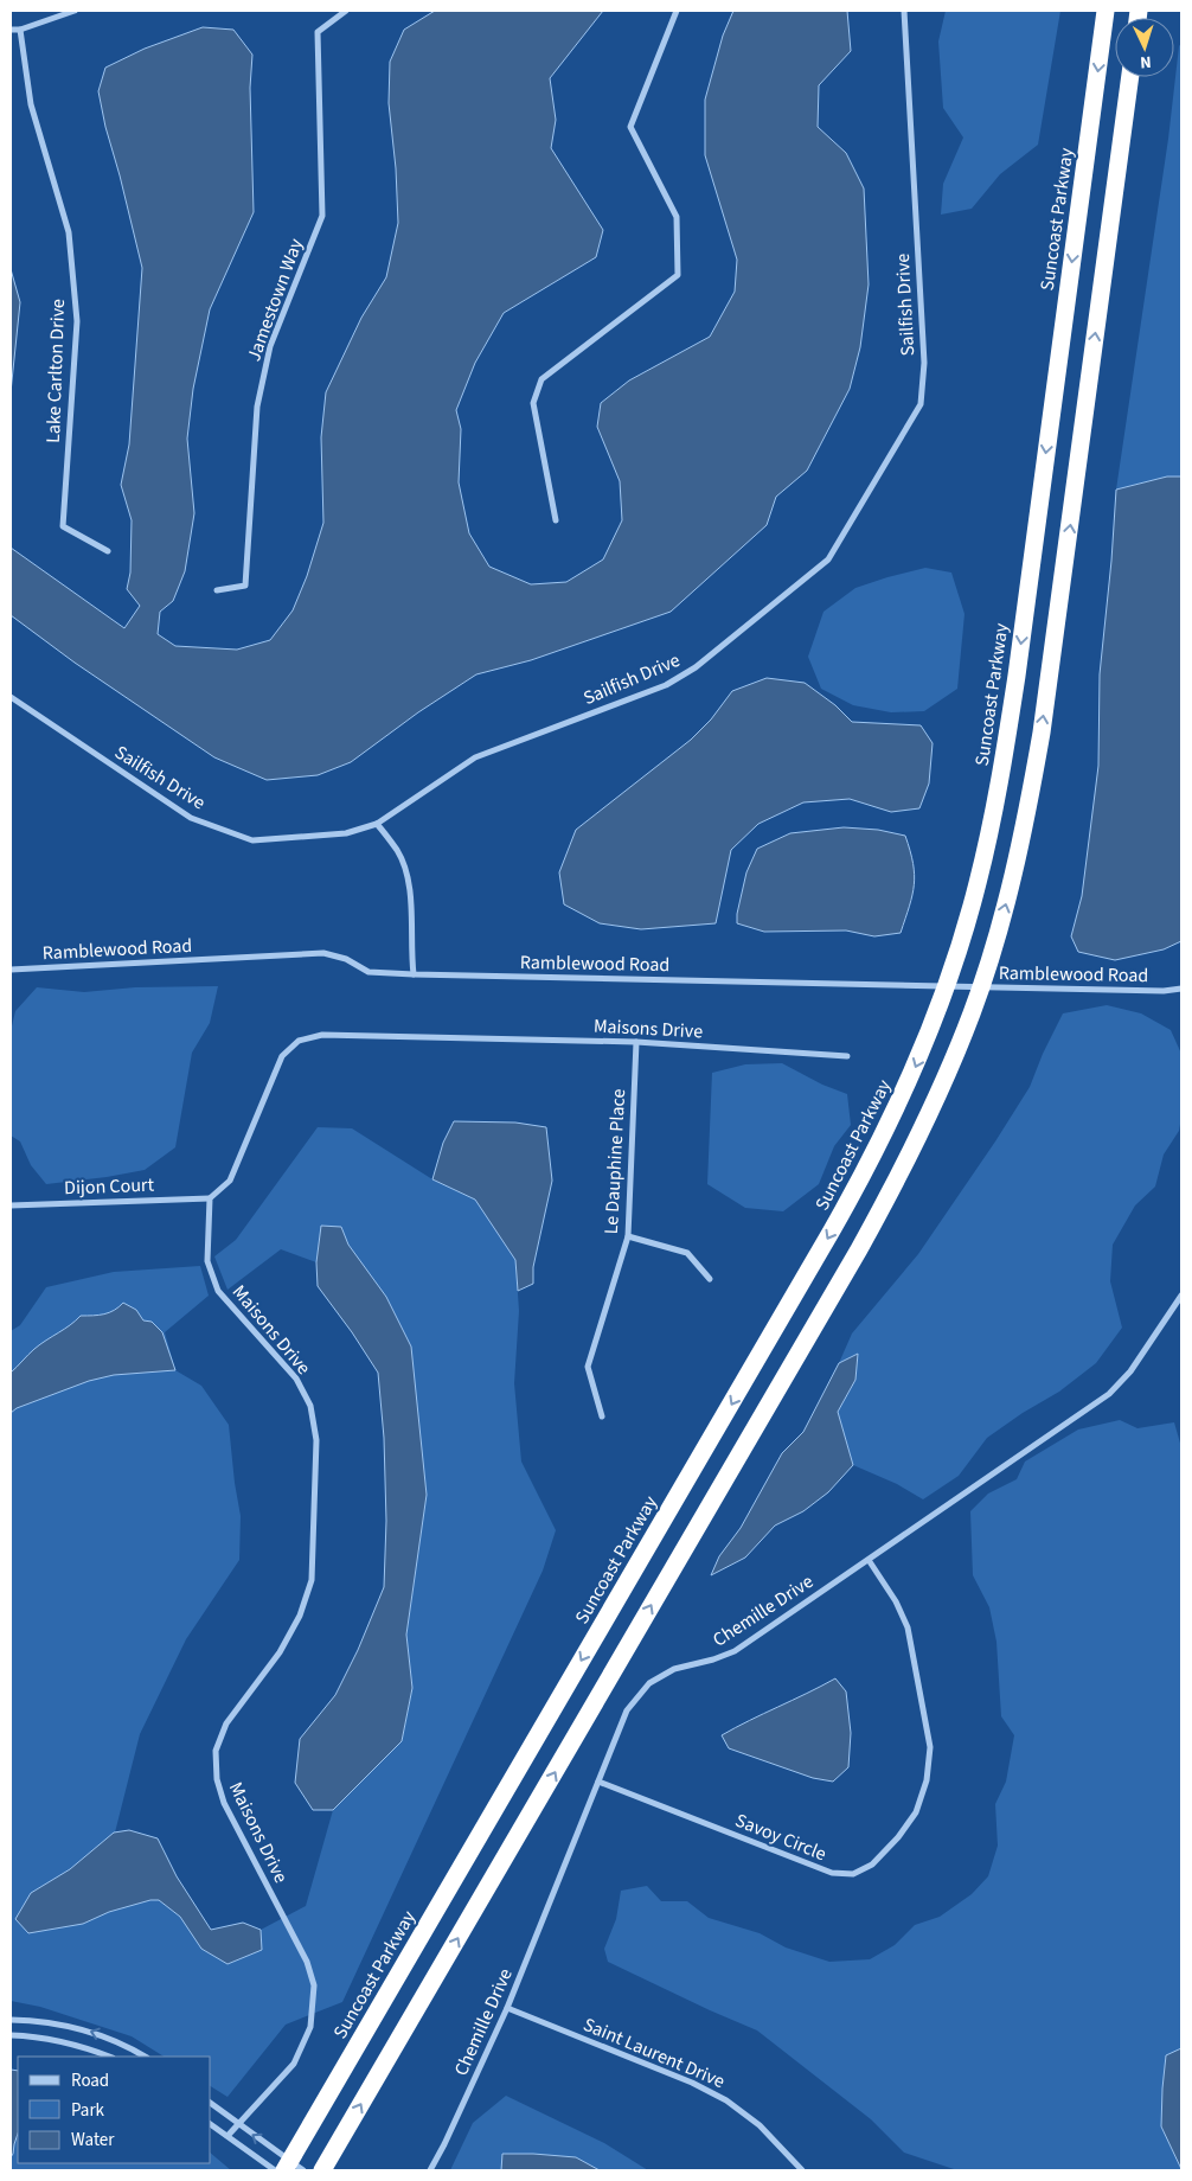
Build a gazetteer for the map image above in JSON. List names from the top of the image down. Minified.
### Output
{"streets":{"highway":["Suncoast Parkway"],"street":["Jamestown Way","Sailfish Drive","Lake Carlton Drive","Ramblewood Road","Maisons Drive","Le Dauphine Place","Dijon Court","Chemille Drive","Savoy Circle","Saint Laurent Drive"]},"crossings":[["Maisons Drive","Le Dauphine Place"],["Maisons Drive","Dijon Court"],["Chemille Drive","Savoy Circle"],["Chemille Drive","Saint Laurent Drive"]],"legend":["Road","Park","Water"],"north":"bottom"}
